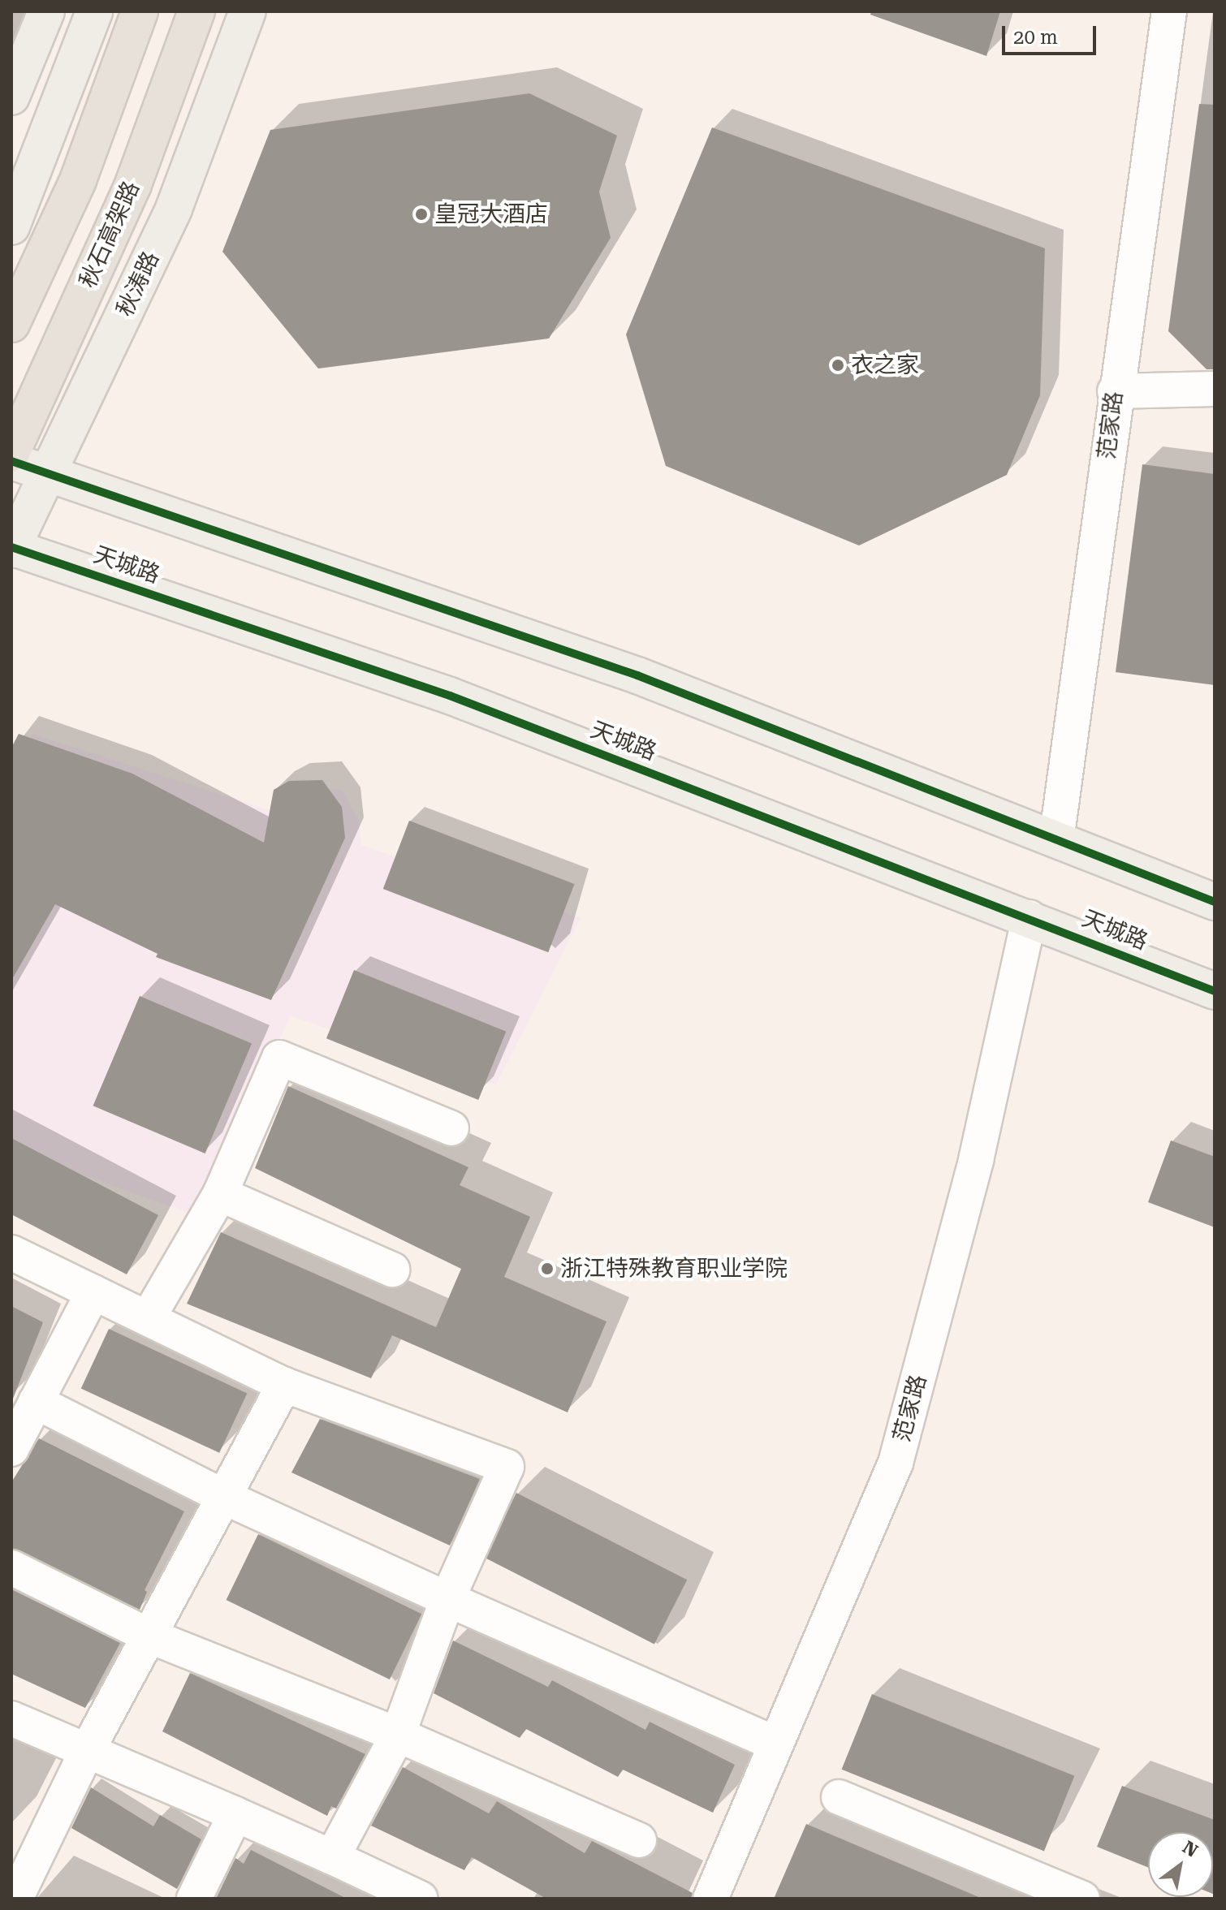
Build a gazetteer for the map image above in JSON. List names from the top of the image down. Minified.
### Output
{"streets":{"highway":["秋石高架路"],"main road":["秋涛路","天城路"],"street":["范家路"]},"crossings":[["秋涛路","天城路"],["范家路","天城路"]],"places":["皇冠大酒店","衣之家","浙江特殊教育职业学院"],"scale_bar":"20 m","north":"top right"}
